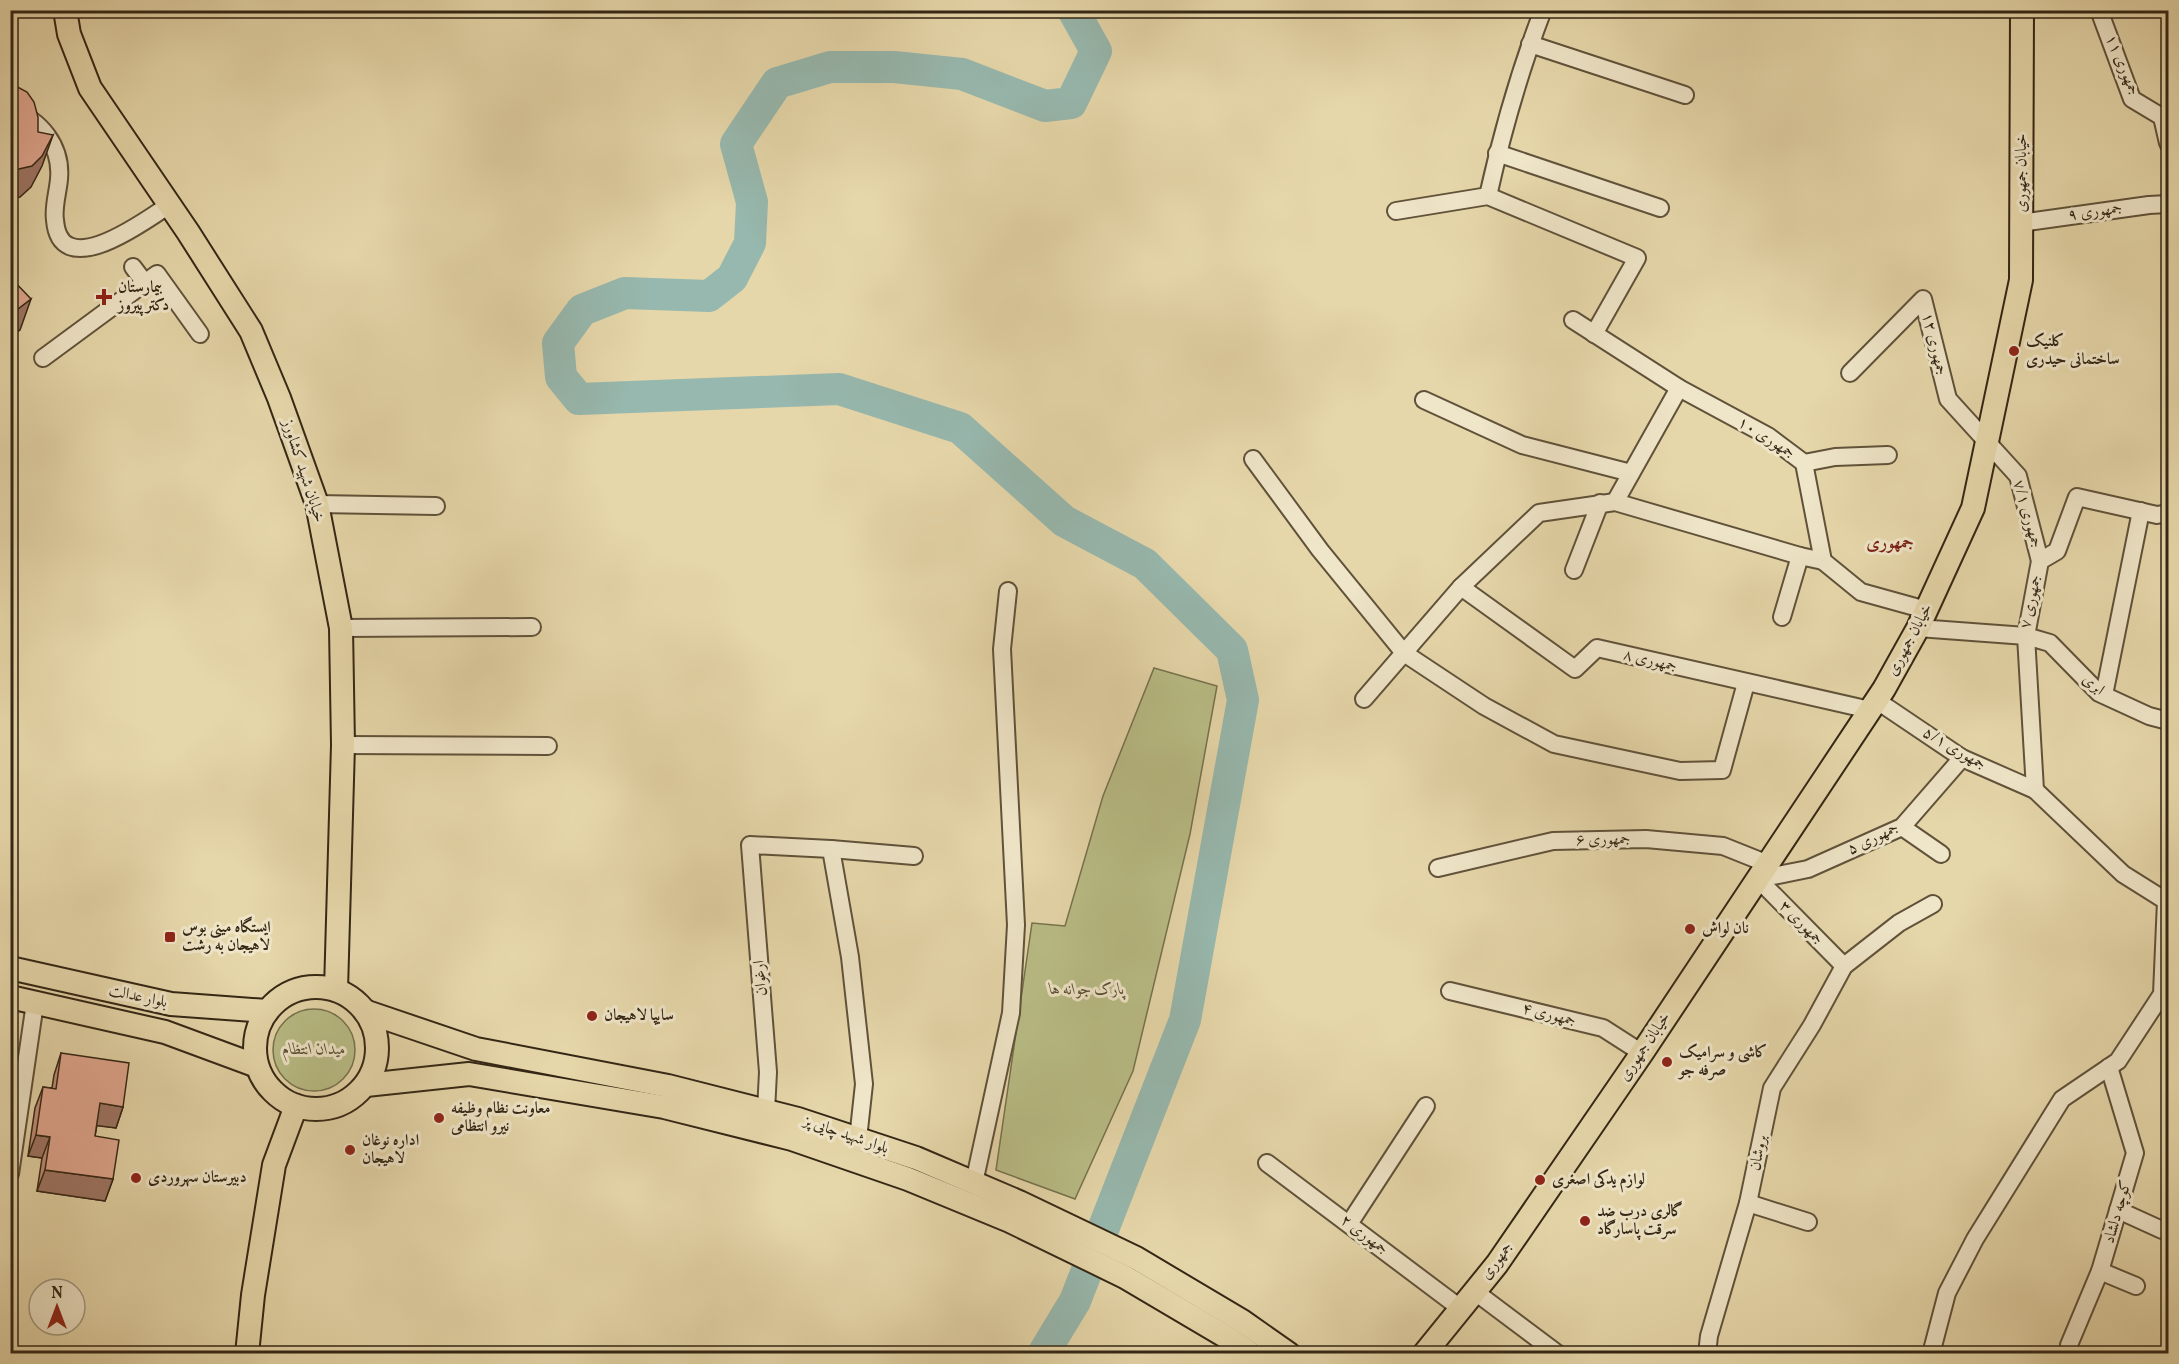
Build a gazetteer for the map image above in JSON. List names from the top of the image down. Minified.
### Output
{"streets":{"main road":["خیابان جمهوری","خیابان شهید کشاورز","بلوار عدالت","بلوار شهید چایی پز","جمهوری"],"street":["جمهوری ۱۱","جمهوری ۹","جمهوری ۱۲","جمهوری ۱۰","جمهوری ۷/۱","جمهوری ۷","جمهوری ۸","ابری","جمهوری ۵/۱","جمهوری ۵","جمهوری ۶","جمهوری ۳","ارغوان","جمهوری ۴","بروشان","کوچه دلشاد","جمهوری ۲"]},"crossings":[["خیابان جمهوری","جمهوری ۹"],["خیابان جمهوری","جمهوری ۱۲"],["خیابان جمهوری","جمهوری ۷/۱"],["خیابان جمهوری","جمهوری ۷"],["خیابان جمهوری","جمهوری ۸"],["خیابان جمهوری","جمهوری ۵/۱"],["خیابان جمهوری","جمهوری ۵"],["خیابان جمهوری","جمهوری ۶"],["خیابان جمهوری","جمهوری ۳"],["خیابان جمهوری","جمهوری ۴"],["خیابان جمهوری","جمهوری"],["جمهوری ۱۲","جمهوری ۷/۱"],["خیابان شهید کشاورز","بلوار عدالت"],["خیابان شهید کشاورز","بلوار شهید چایی پز"],["جمهوری ۷/۱","جمهوری ۷"],["جمهوری ۷","ابری"],["جمهوری ۸","جمهوری ۵/۱"],["جمهوری ۵/۱","جمهوری ۵"],["جمهوری ۵","جمهوری ۶"],["جمهوری ۵","جمهوری ۳"],["جمهوری ۶","جمهوری ۳"],["جمهوری ۳","بروشان"],["ارغوان","بلوار شهید چایی پز"],["بلوار عدالت","بلوار شهید چایی پز"],["جمهوری ۲","جمهوری"]],"districts":["جمهوری"],"parks":["پارک جوانه ها","میدان انتظام"],"places":{"health":["بیمارستان دکتر پیروز"],"other":["کلنیک ساختمانی حیدری","نان لواش","سایپا لاهیجان","کاشی و سرامیک صرفه جو","معاونت نظام وظیفه نیرو انتظامی","اداره نوغان لاهیجان","دبیرستان سهروردی","لوازم یدکی اصغری","گالری درب ضد سرقت پاسارگاد"],"transit":["ایستگاه مینی بوس لاهیجان به رشت"]},"north":"top"}
